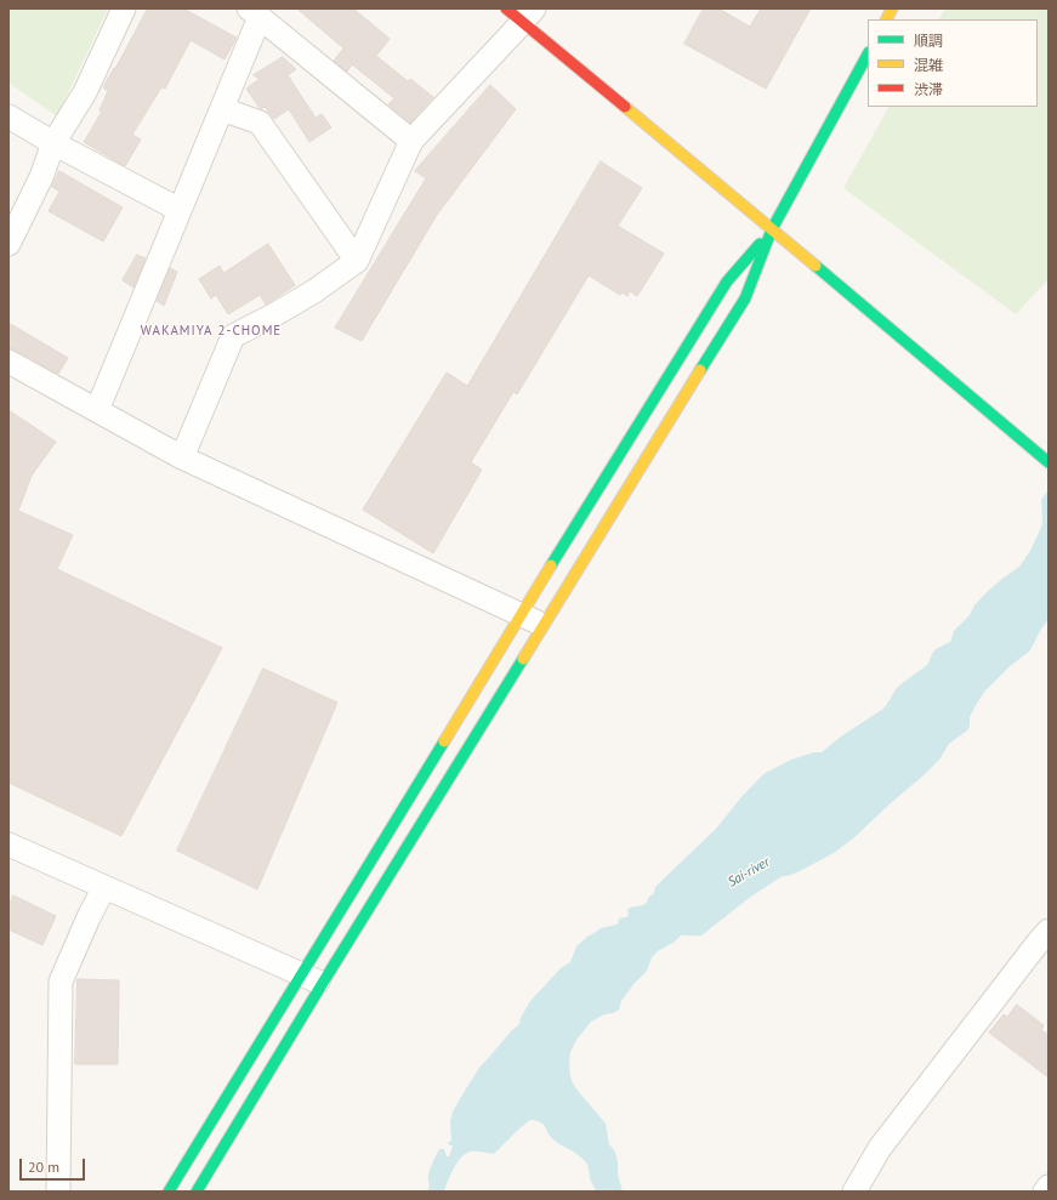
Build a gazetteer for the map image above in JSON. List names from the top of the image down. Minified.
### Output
{"districts":["WAKAMIYA 2-CHOME"],"water":["Sai-river"],"legend":["順調","混雑","渋滞"],"scale_bar":"20 m"}
